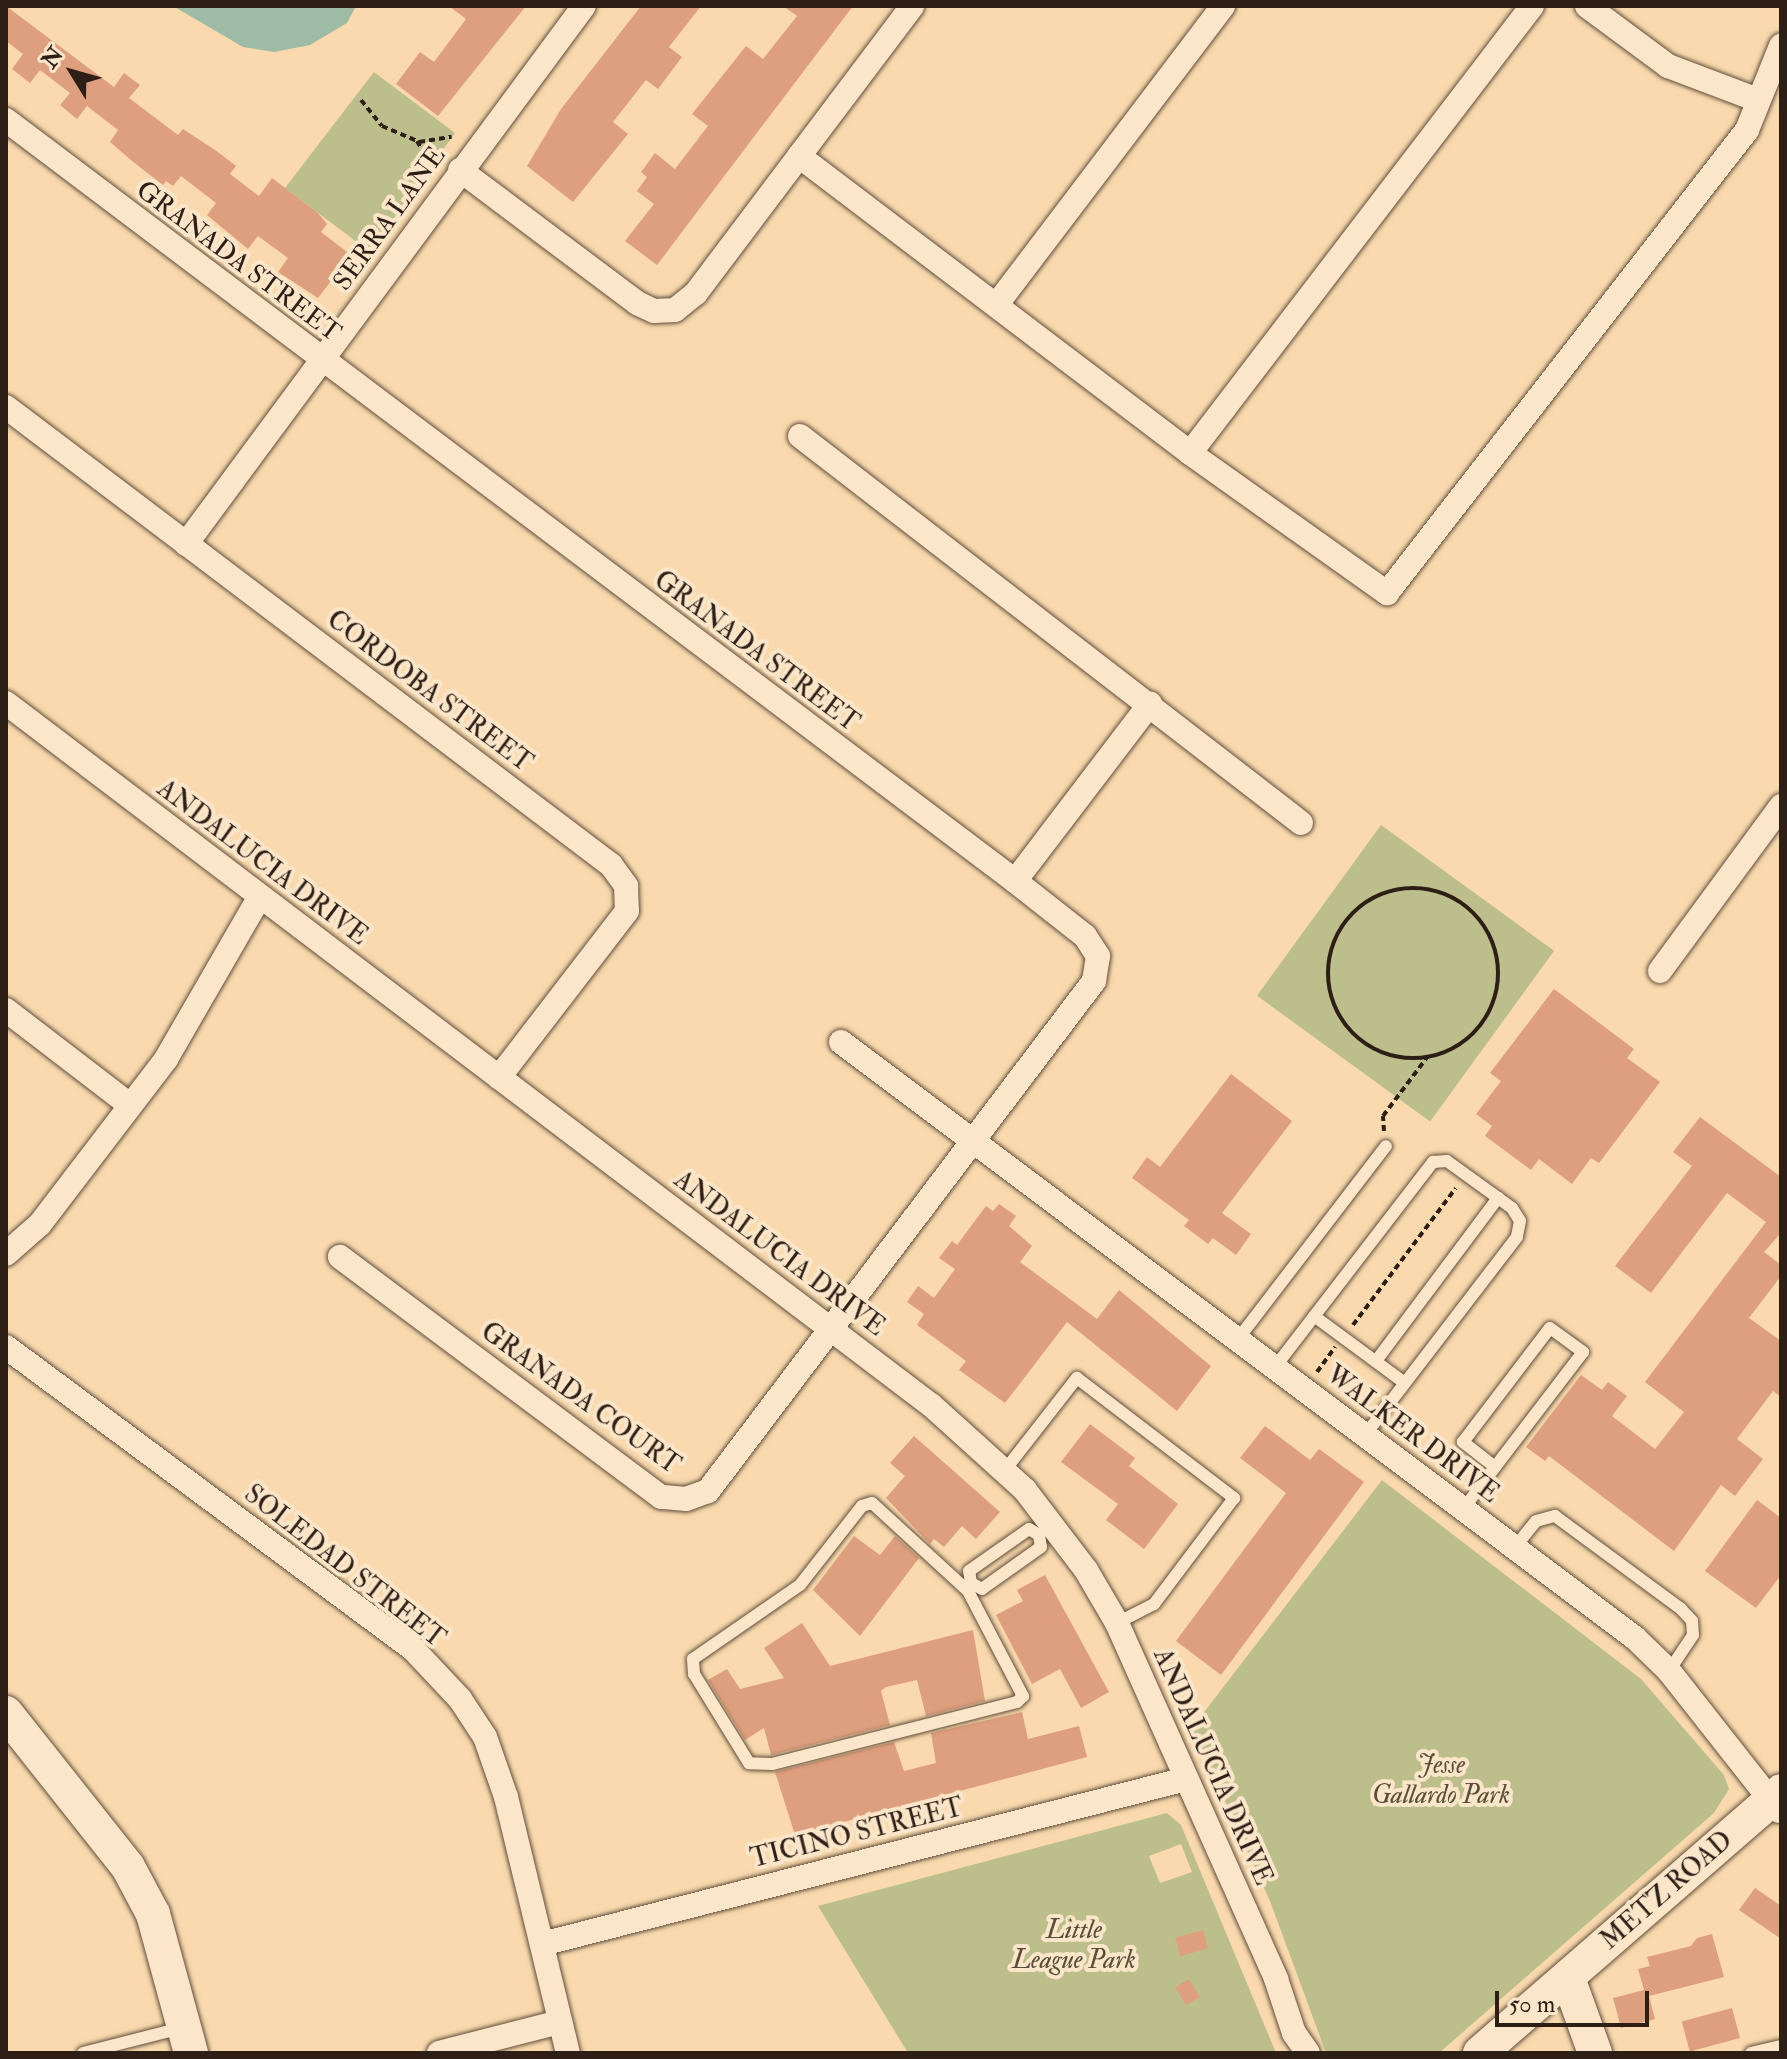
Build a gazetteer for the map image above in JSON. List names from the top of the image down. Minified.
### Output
{"streets":{"street":["SERRA LANE","GRANADA STREET","CORDOBA STREET","ANDALUCIA DRIVE","GRANADA COURT","WALKER DRIVE","SOLEDAD STREET","TICINO STREET","METZ ROAD"]},"crossings":[["SERRA LANE","GRANADA STREET"],["SERRA LANE","CORDOBA STREET"],["GRANADA STREET","ANDALUCIA DRIVE"],["GRANADA STREET","GRANADA COURT"],["GRANADA STREET","WALKER DRIVE"],["CORDOBA STREET","ANDALUCIA DRIVE"],["ANDALUCIA DRIVE","GRANADA COURT"],["ANDALUCIA DRIVE","TICINO STREET"],["WALKER DRIVE","METZ ROAD"],["SOLEDAD STREET","TICINO STREET"]],"parks":["Jesse Gallardo Park","Little League Park"],"scale_bar":"50 m","north":"top left"}
